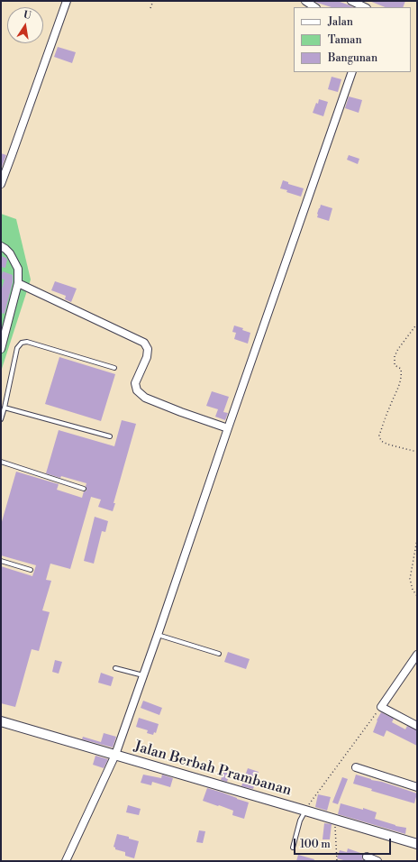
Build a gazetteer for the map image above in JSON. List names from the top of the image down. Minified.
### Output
{"streets":{"street":["Jalan Berbah Prambanan"]},"legend":["Jalan","Taman","Bangunan"],"scale_bar":"100 m","north":"top"}
